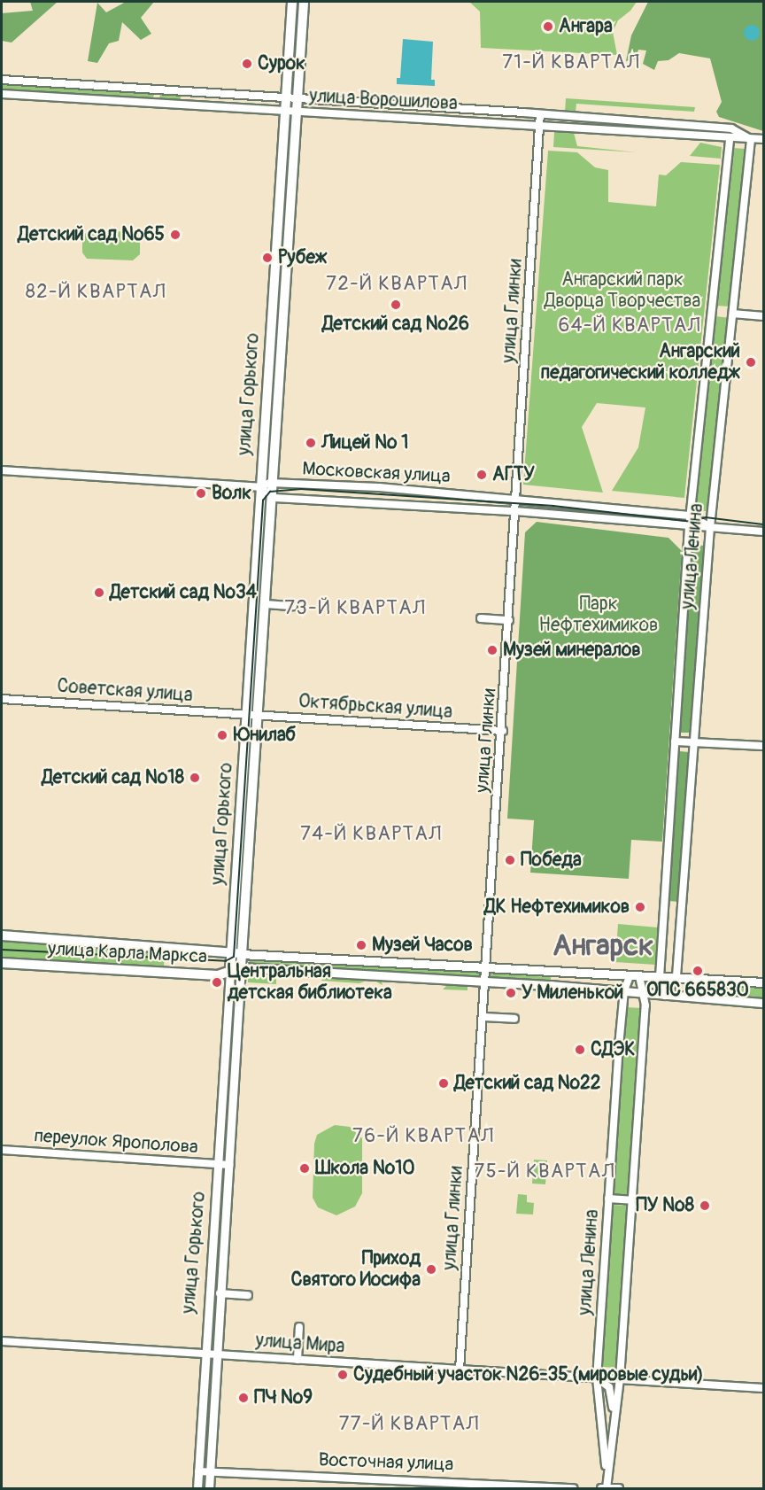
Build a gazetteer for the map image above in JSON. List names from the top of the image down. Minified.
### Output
{"streets":{"main road":["улица Горького","улица Карла Маркса"],"street":["улица Ворошилова","улица Глинки","Московская улица","улица Ленина","Советская улица","Октябрьская улица","переулок Ярополова","улица Мира","Восточная улица"]},"crossings":[["улица Ворошилова","улица Глинки"],["улица Ворошилова","улица Горького"],["улица Ворошилова","улица Ленина"],["улица Глинки","Московская улица"],["улица Глинки","Октябрьская улица"],["улица Глинки","улица Карла Маркса"],["улица Глинки","улица Мира"],["улица Горького","Московская улица"],["улица Горького","Советская улица"],["улица Горького","Октябрьская улица"],["улица Горького","улица Карла Маркса"],["улица Горького","переулок Ярополова"],["улица Горького","улица Мира"],["улица Горького","Восточная улица"],["Московская улица","улица Ленина"],["улица Ленина","улица Карла Маркса"],["улица Ленина","улица Мира"],["Советская улица","Октябрьская улица"]],"districts":["71-Й КВАРТАЛ","72-Й КВАРТАЛ","82-Й КВАРТАЛ","64-Й КВАРТАЛ","73-Й КВАРТАЛ","74-Й КВАРТАЛ","Ангарск","76-Й КВАРТАЛ","75-Й КВАРТАЛ","77-Й КВАРТАЛ"],"parks":["Ангарский парк Дворца Творчества","Парк Нефтехимиков"],"places":["Ангара","Сурок","Детский сад №65","Рубеж","Детский сад №26","Ангарский педагогический колледж","Лицей № 1","АГТУ","Волк","Детский сад №34","Музей минералов","Юнилаб","Детский сад №18","Победа","ДК Нефтехимиков","Музей Часов","ОПС 665830","Центральная детская библиотека","У Миленькой","СДЭК","Детский сад №22","Школа №10","ПУ №8","Приход Святого Иосифа","Судебный участок N26-35 (мировые судьи)","ПЧ №9"]}
